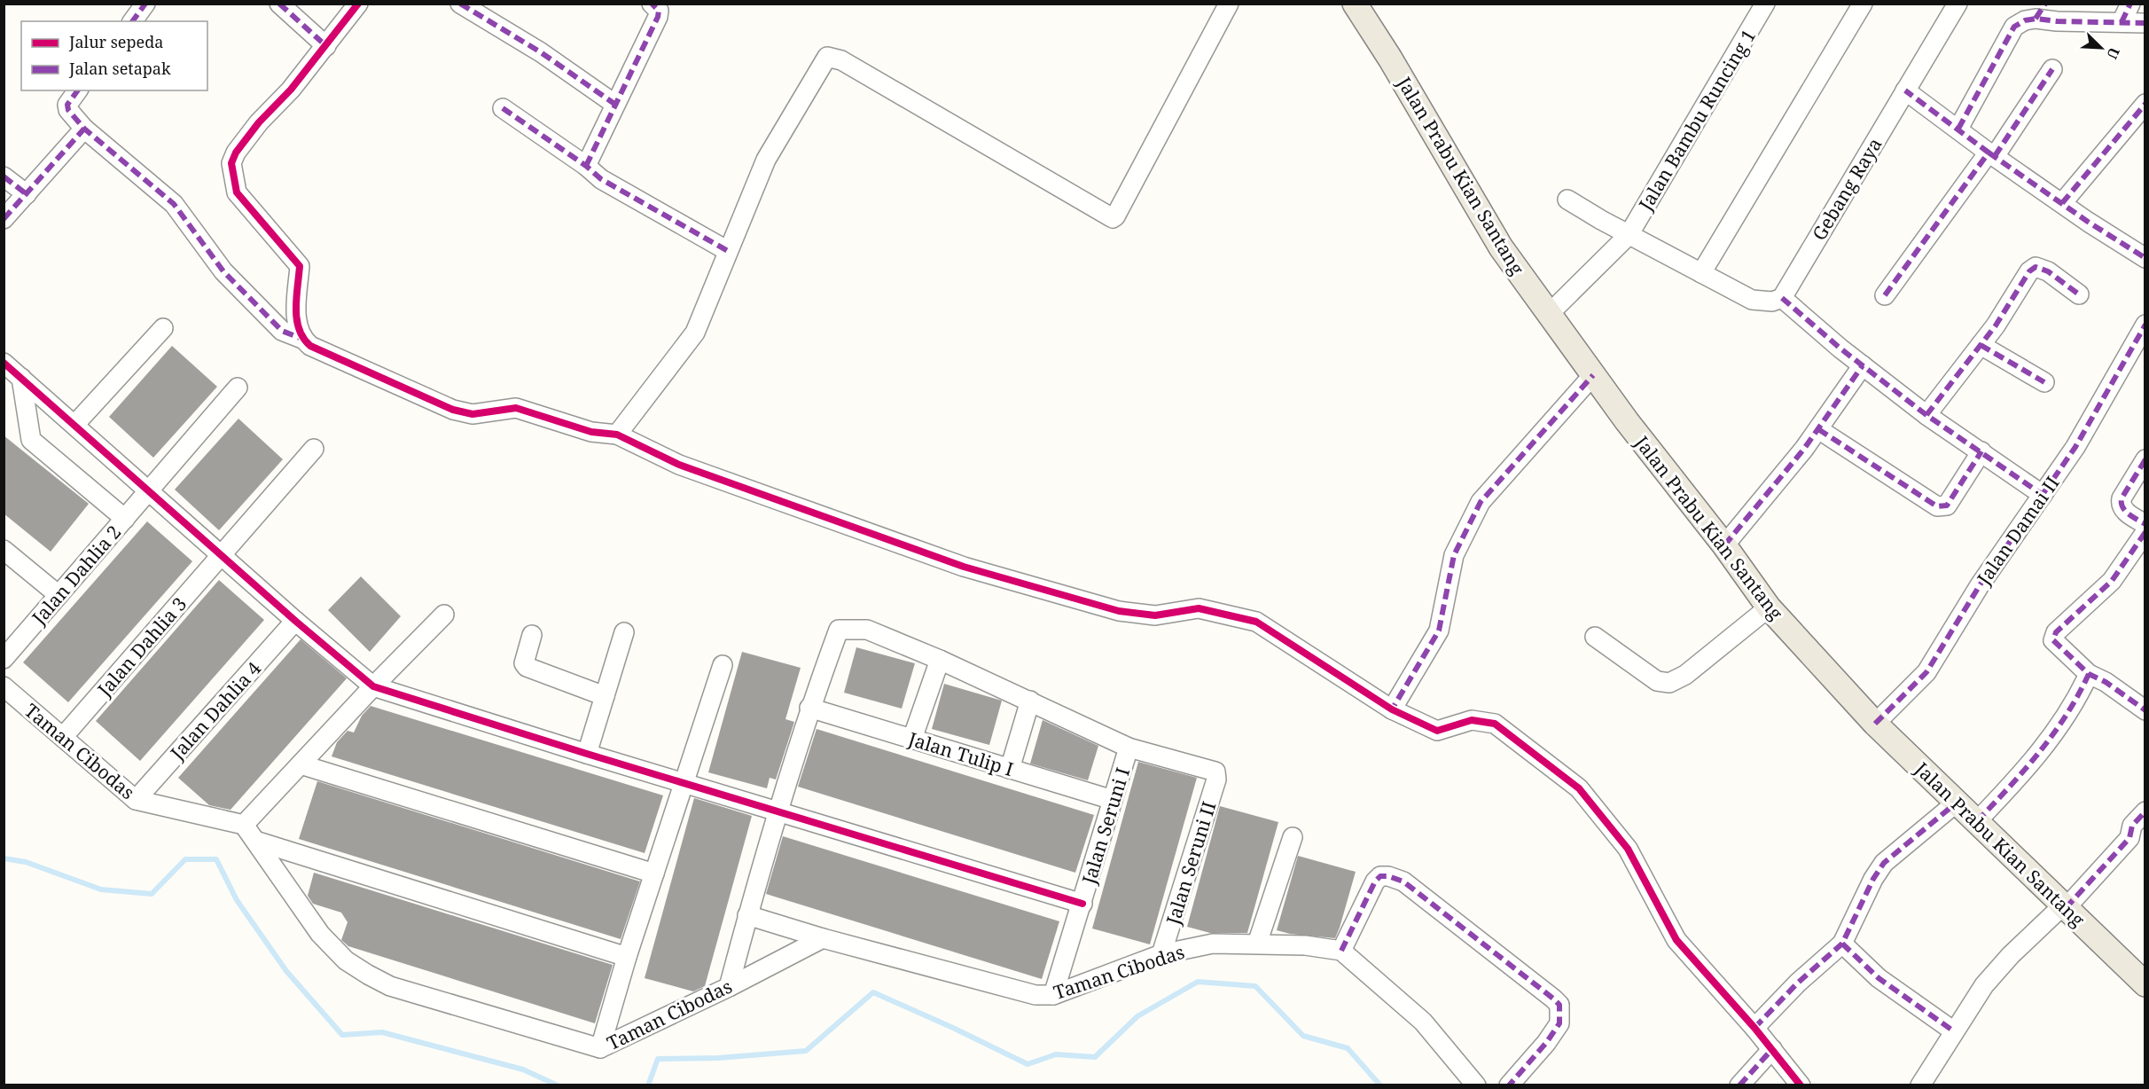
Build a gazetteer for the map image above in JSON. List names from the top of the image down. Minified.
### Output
{"streets":{"main road":["Jalan Prabu Kian Santang"],"street":["Jalan Bambu Runcing 1","Gebang Raya","Jalan Damai II","Jalan Dahlia 2","Jalan Dahlia 3","Jalan Dahlia 4","Taman Cibodas","Jalan Tulip I","Jalan Seruni I","Jalan Seruni II"]},"crossings":[["Jalan Prabu Kian Santang","Jalan Damai II"],["Jalan Dahlia 3","Taman Cibodas"],["Jalan Dahlia 4","Taman Cibodas"],["Taman Cibodas","Jalan Seruni I"],["Taman Cibodas","Jalan Seruni II"],["Jalan Tulip I","Jalan Seruni I"],["Jalan Seruni I","Jalan Seruni II"]],"legend":["Jalur sepeda","Jalan setapak"],"north":"bottom right"}
